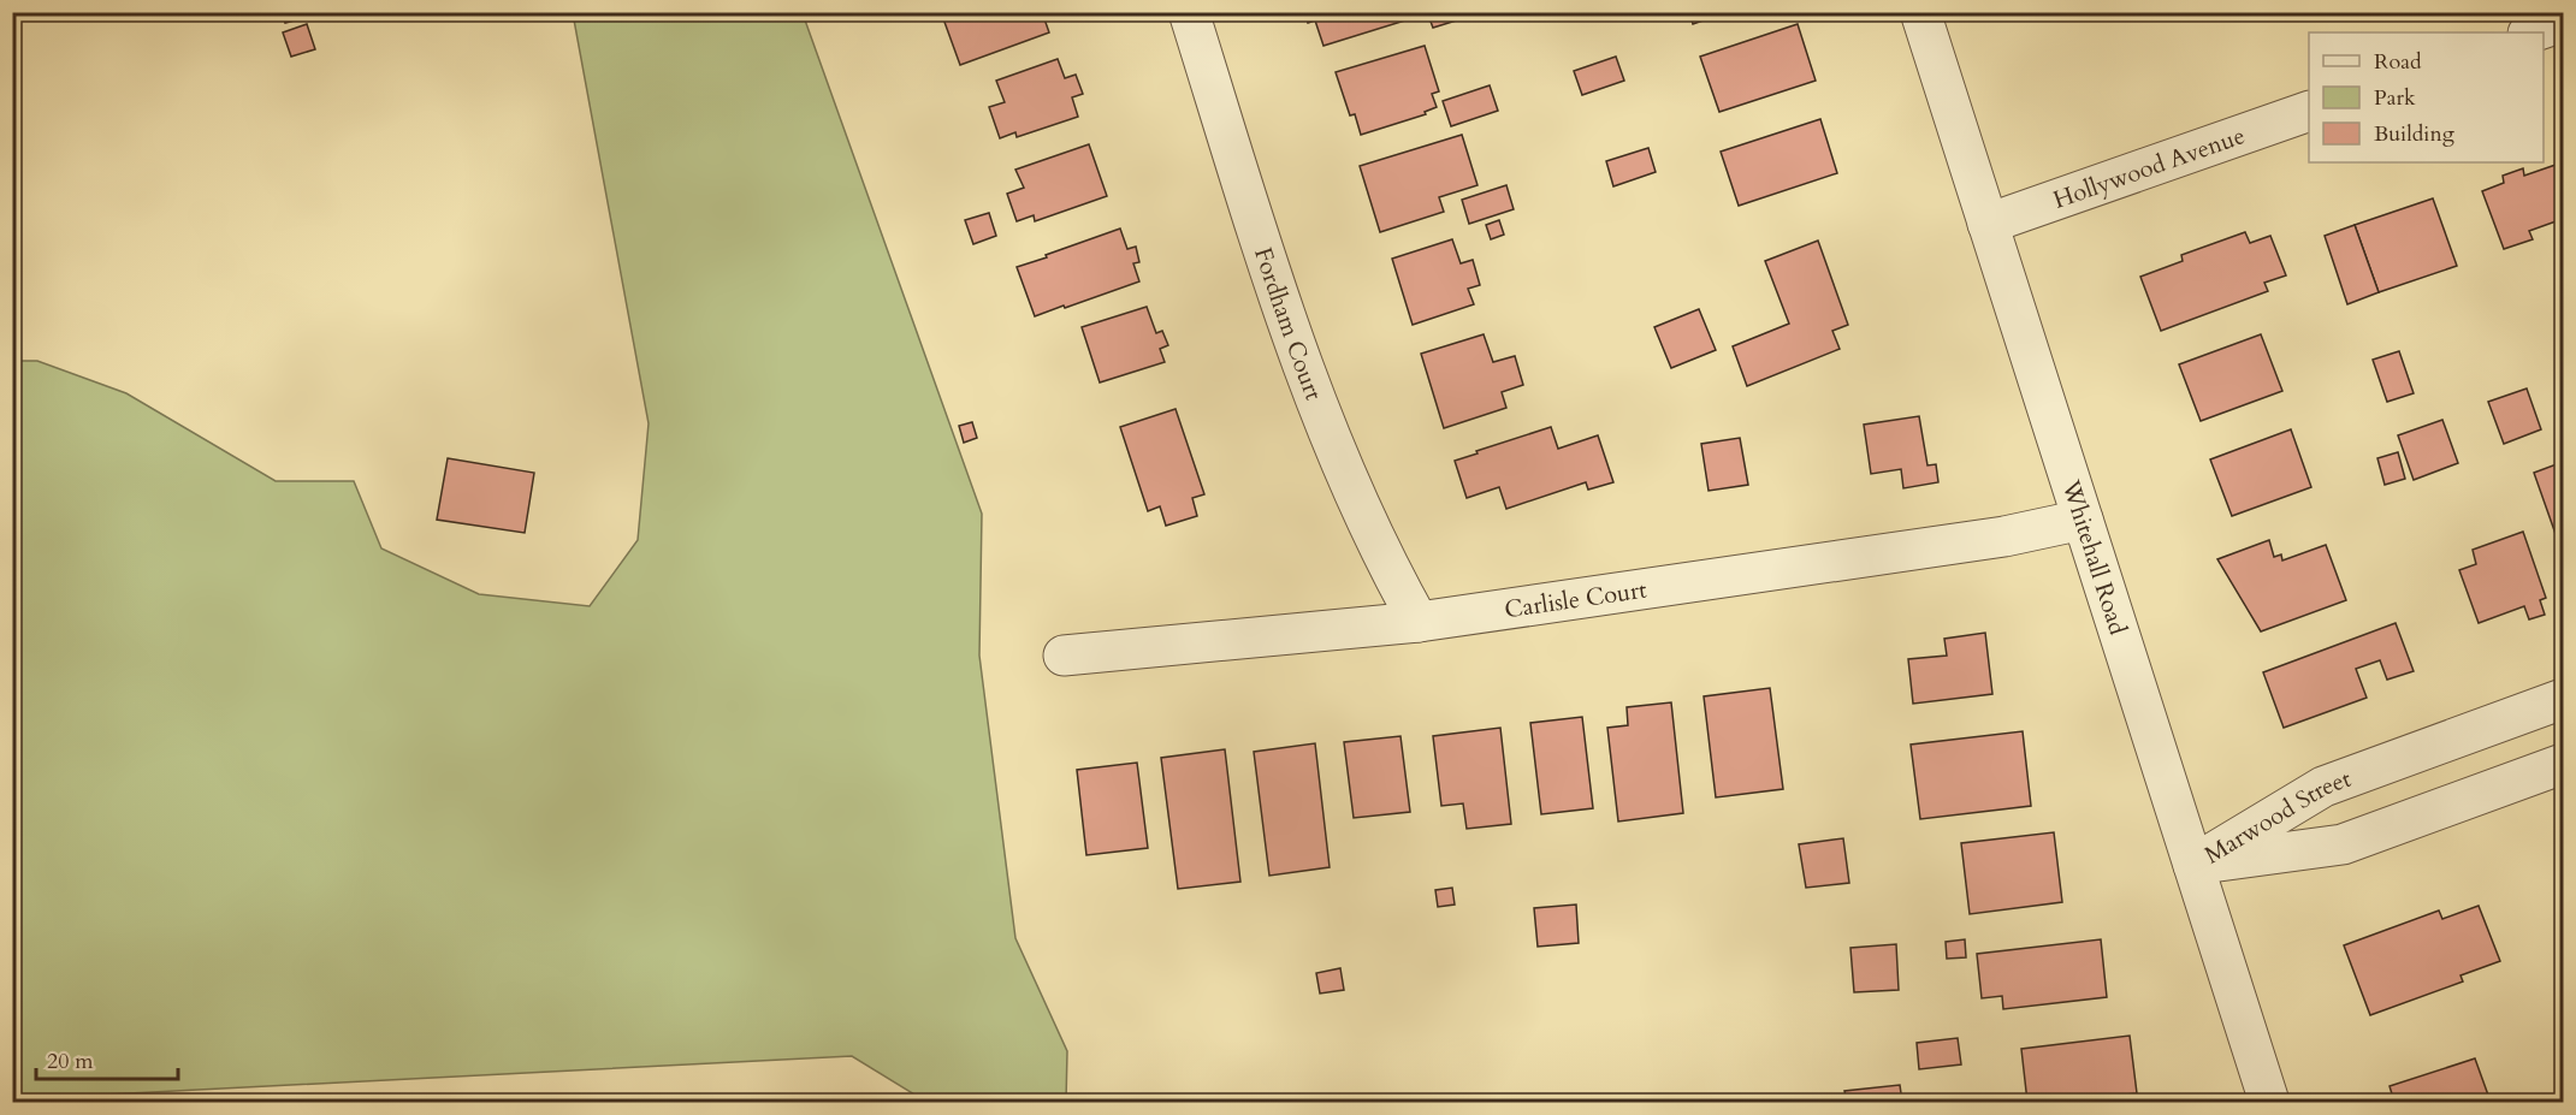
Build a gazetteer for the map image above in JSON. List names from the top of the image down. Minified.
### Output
{"streets":{"street":["Hollywood Avenue","Fordham Court","Whitehall Road","Carlisle Court","Marwood Street"]},"crossings":[["Hollywood Avenue","Whitehall Road"],["Fordham Court","Carlisle Court"],["Whitehall Road","Carlisle Court"],["Whitehall Road","Marwood Street"]],"legend":["Road","Park","Building"],"scale_bar":"20 m"}
